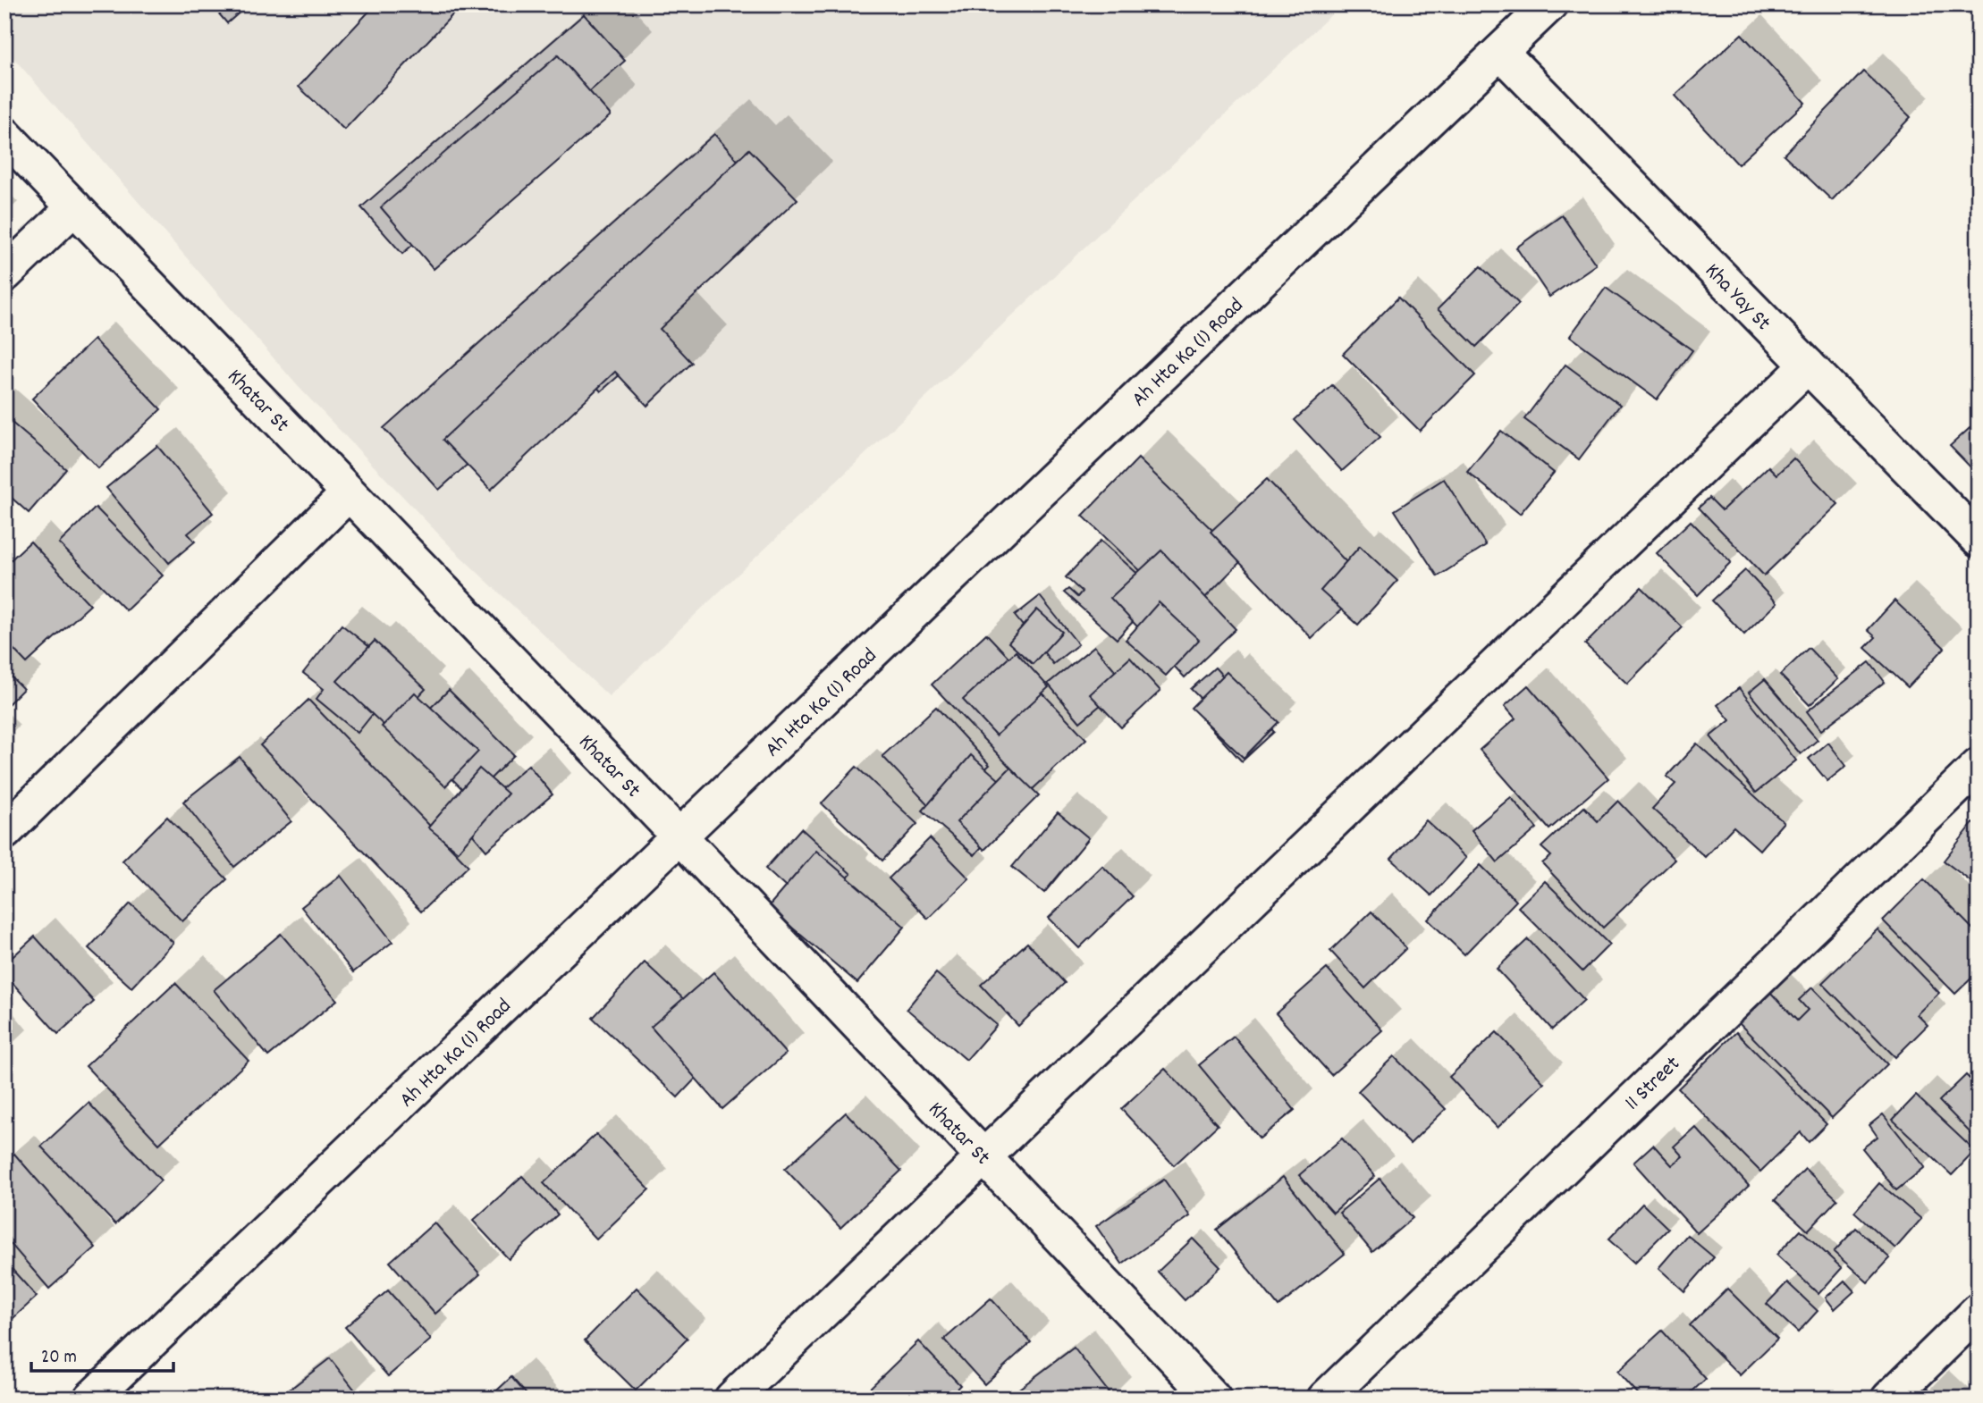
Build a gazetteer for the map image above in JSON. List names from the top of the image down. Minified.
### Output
{"streets":{"street":["Kha Yay St","Ah Hta Ka (1) Road","Khatar St","11 Street"]},"crossings":[["Kha Yay St","Ah Hta Ka (1) Road"],["Ah Hta Ka (1) Road","Khatar St"]],"scale_bar":"20 m"}
